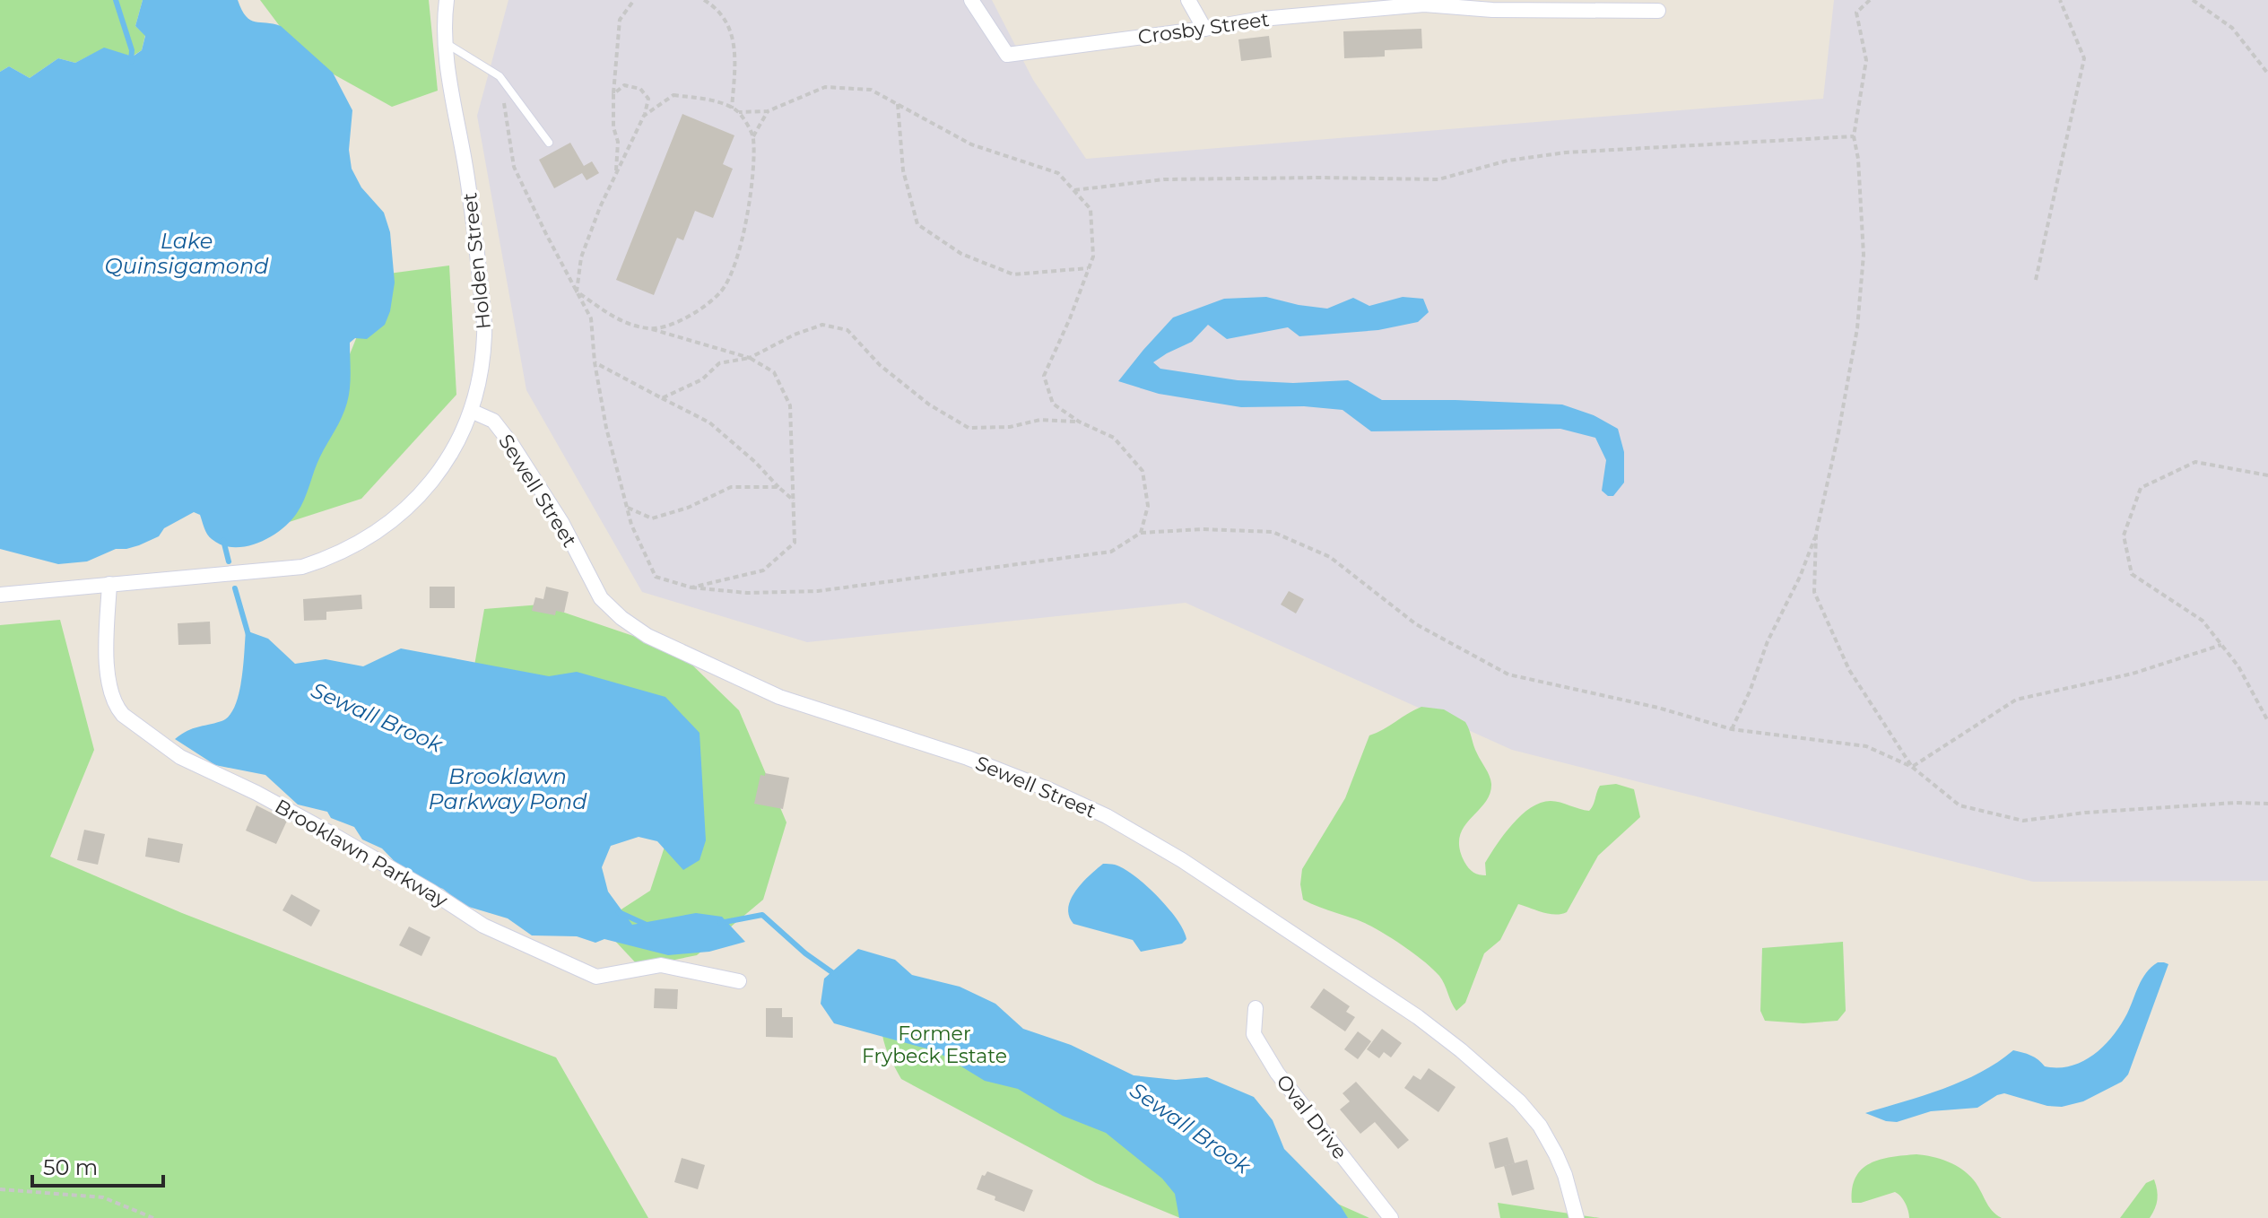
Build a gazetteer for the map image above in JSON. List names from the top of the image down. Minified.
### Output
{"streets":{"street":["Crosby Street","Holden Street","Sewell Street","Brooklawn Parkway","Oval Drive"]},"crossings":[["Holden Street","Sewell Street"],["Holden Street","Brooklawn Parkway"]],"water":["Lake Quinsigamond","Sewall Brook","Brooklawn Parkway Pond"],"parks":["Former Frybeck Estate"],"scale_bar":"50 m"}
